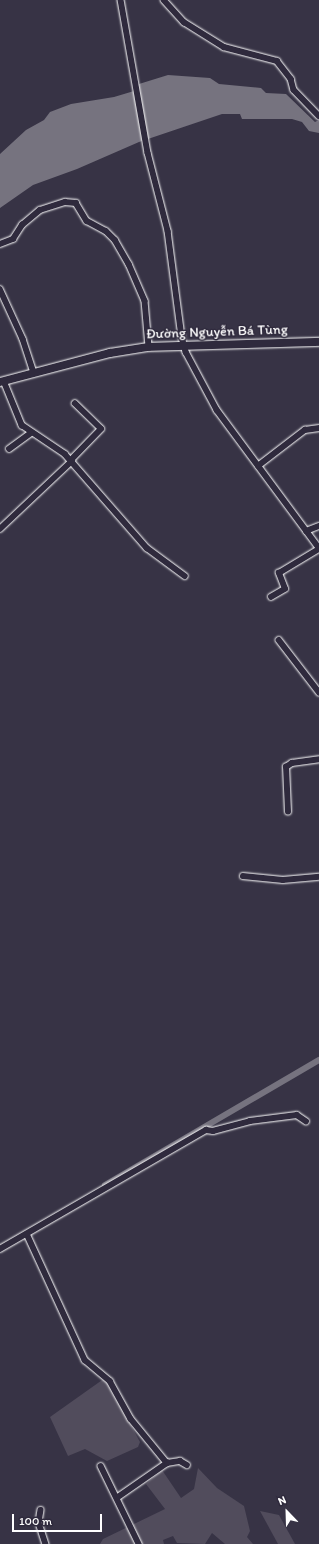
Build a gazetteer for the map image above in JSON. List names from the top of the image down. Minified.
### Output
{"streets":{"main road":["Đường Nguyễn Bá Tùng"]},"scale_bar":"100 m","north":"top left"}
